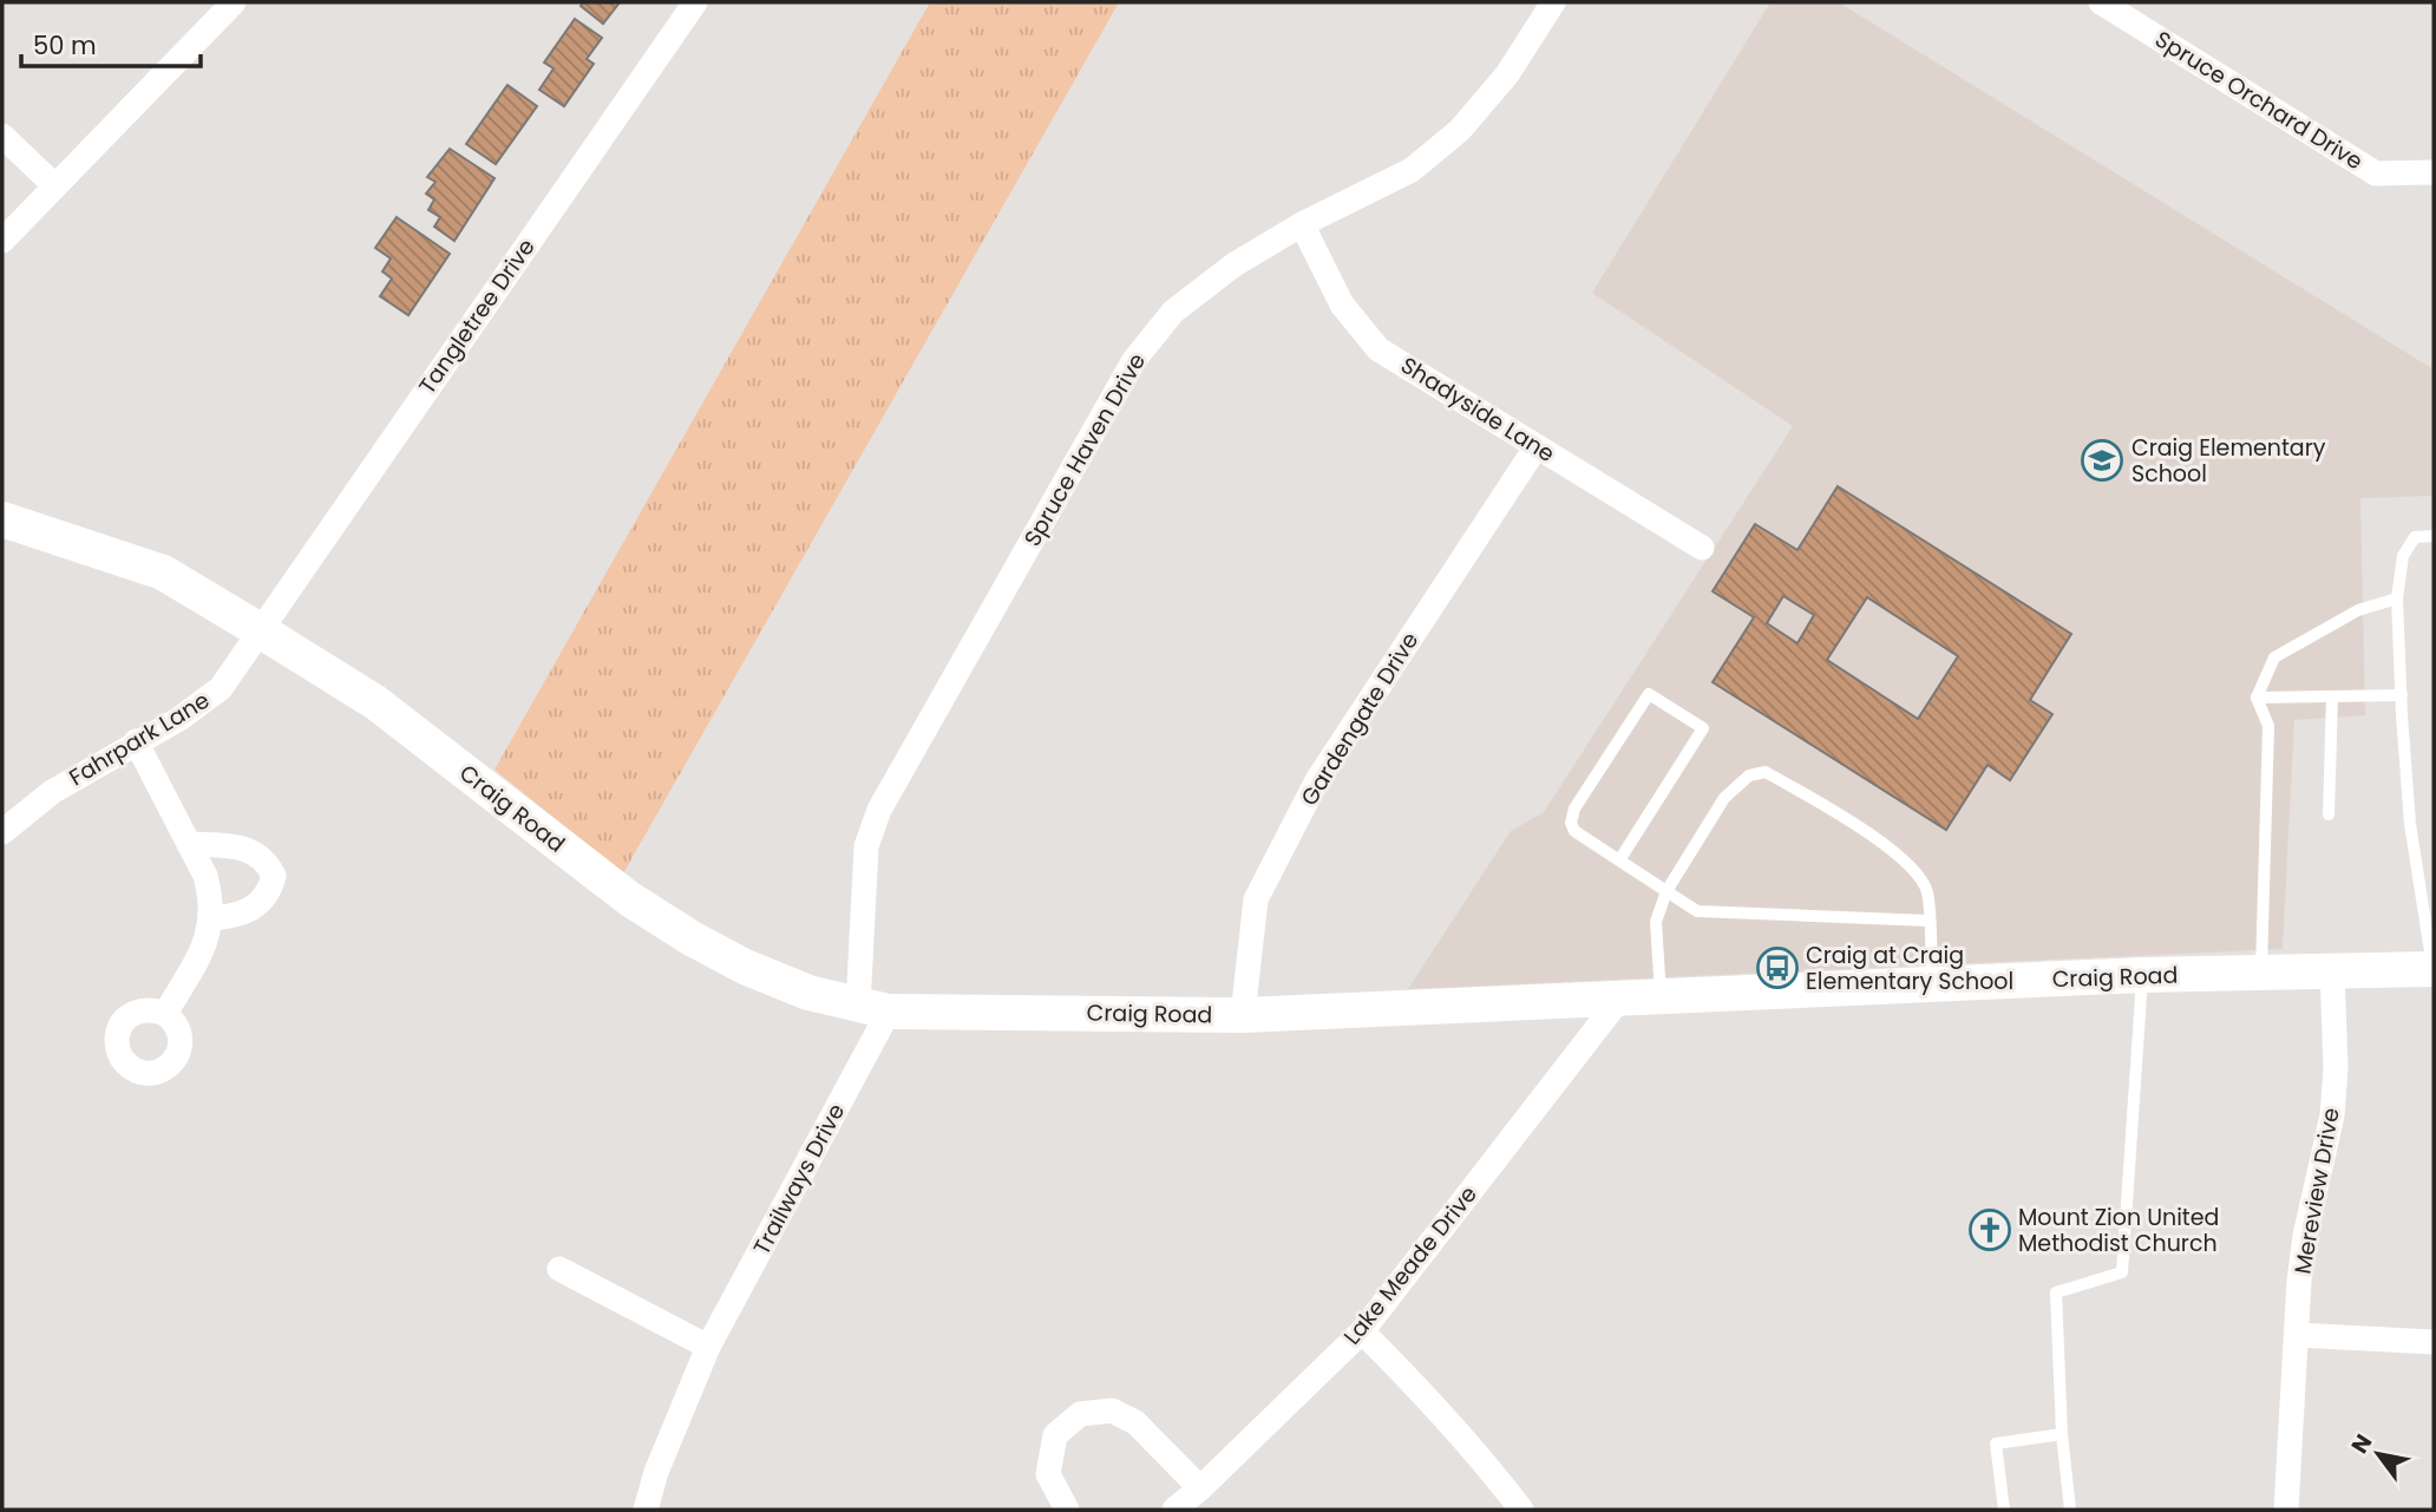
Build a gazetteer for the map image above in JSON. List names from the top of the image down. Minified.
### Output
{"streets":{"main road":["Craig Road"],"street":["Spruce Orchard Drive","Tangletree Drive","Shadyside Lane","Spruce Haven Drive","Gardengate Drive","Fahrpark Lane","Trailways Drive","Mereview Drive","Lake Meade Drive"]},"crossings":[["Tangletree Drive","Fahrpark Lane"],["Tangletree Drive","Craig Road"],["Shadyside Lane","Spruce Haven Drive"],["Shadyside Lane","Gardengate Drive"],["Spruce Haven Drive","Craig Road"],["Spruce Haven Drive","Trailways Drive"],["Gardengate Drive","Craig Road"],["Fahrpark Lane","Craig Road"],["Craig Road","Trailways Drive"],["Craig Road","Mereview Drive"],["Craig Road","Lake Meade Drive"]],"places":{"school or university":["Craig Elementary School"],"bus stop":["Craig at Craig Elementary School"],"church":["Mount Zion United Methodist Church"]},"scale_bar":"50 m","north":"top left"}
